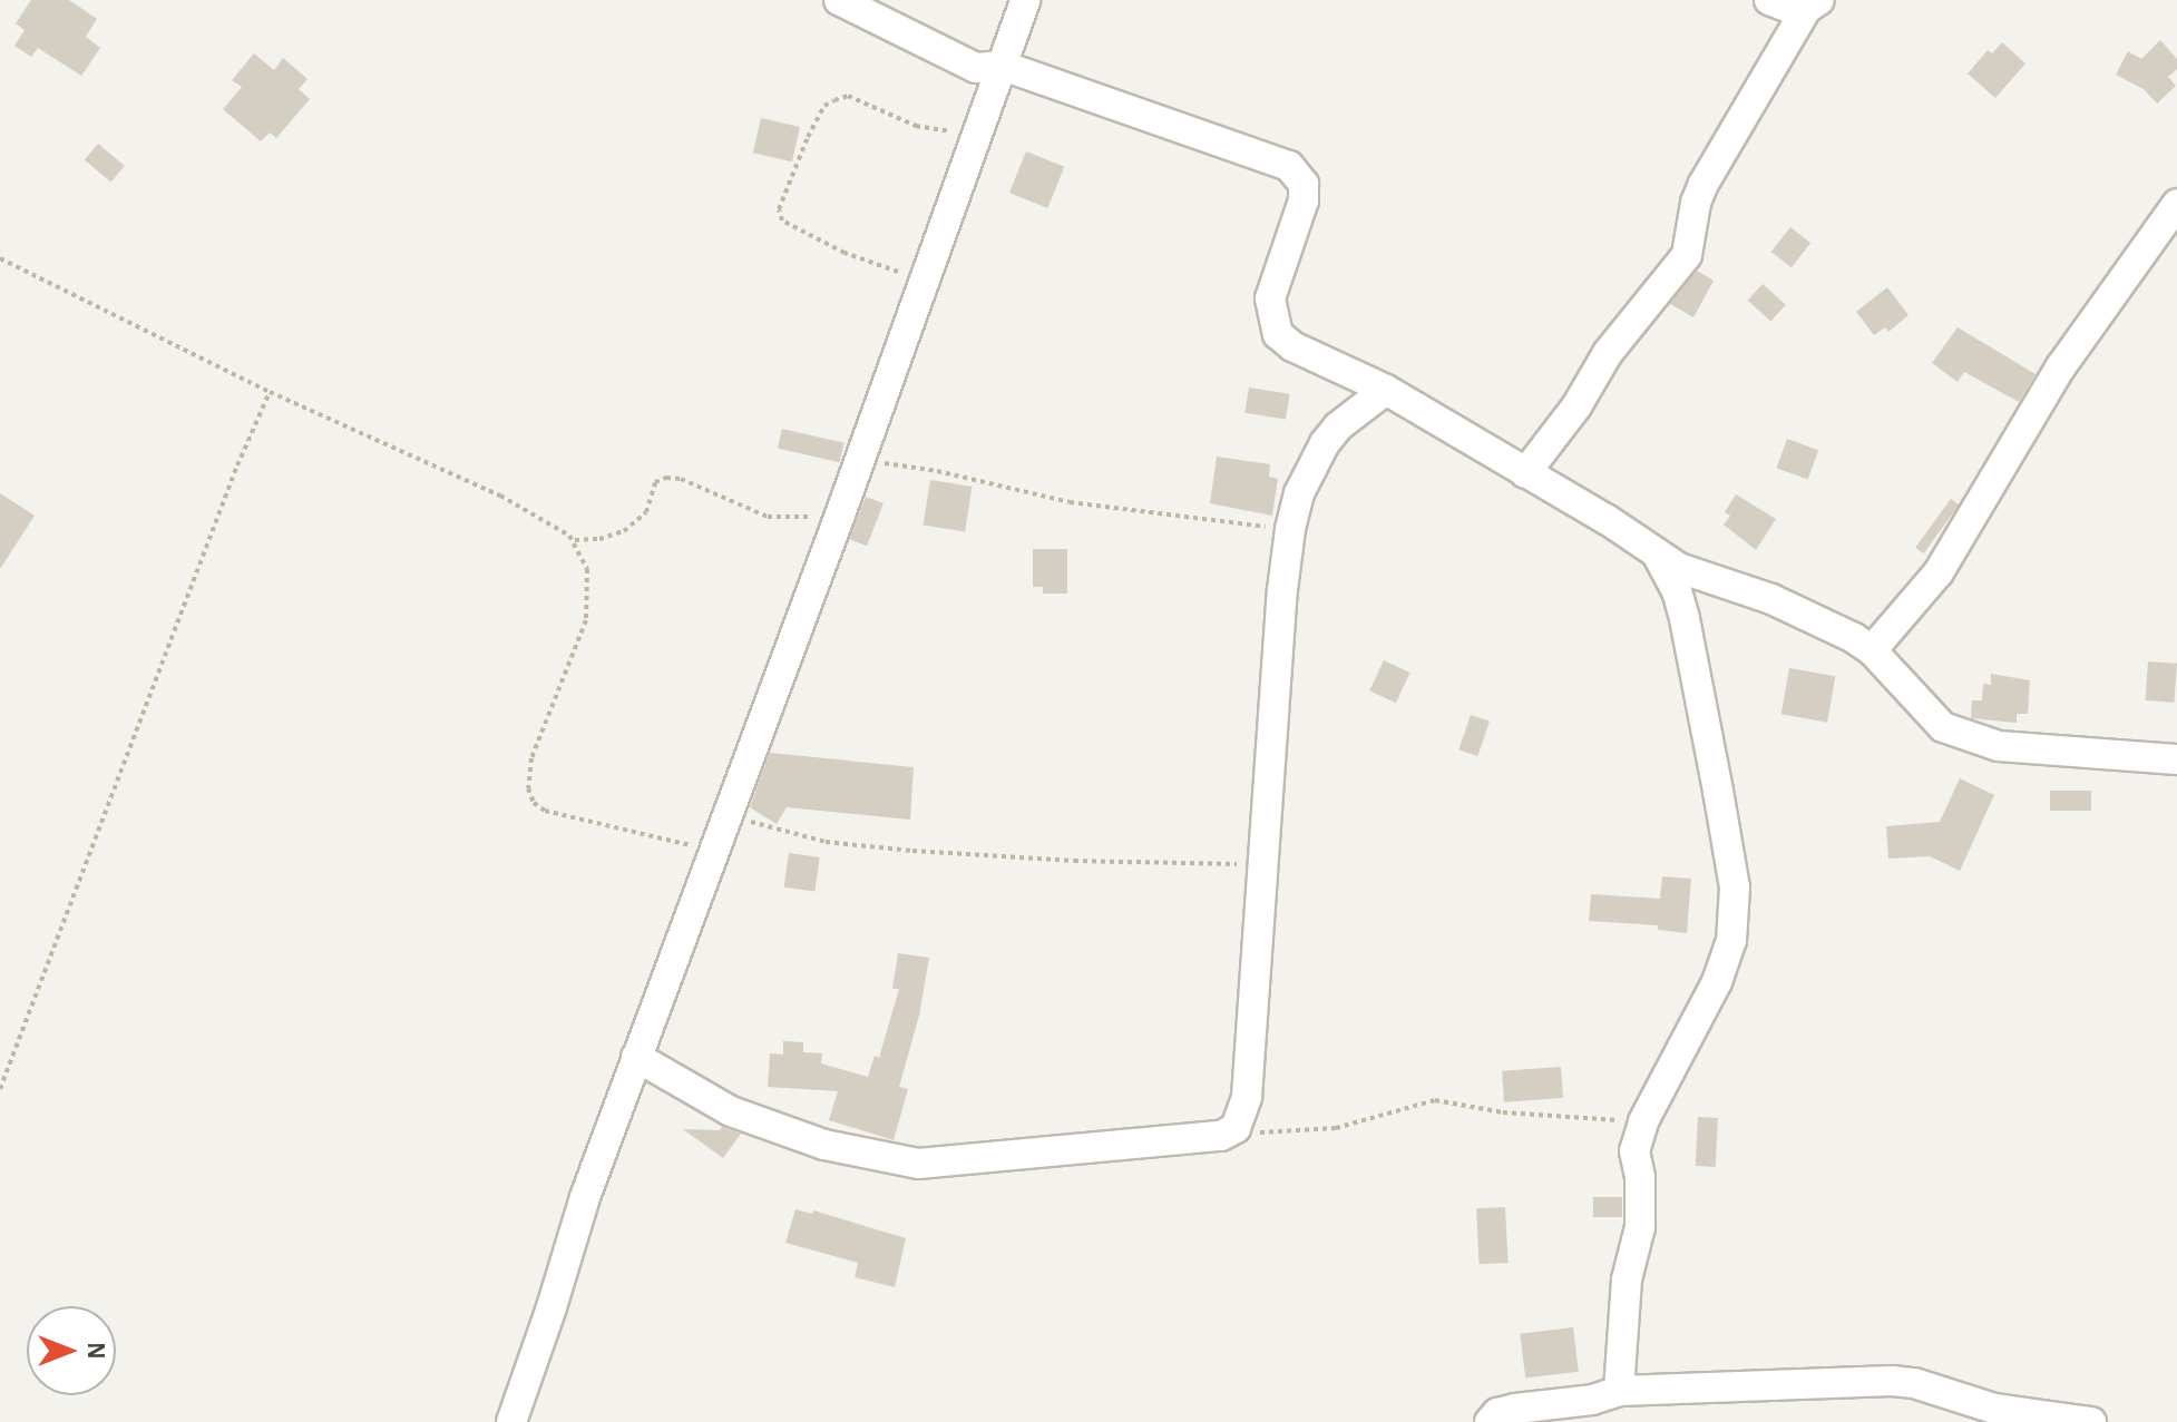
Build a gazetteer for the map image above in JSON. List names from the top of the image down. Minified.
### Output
{"north":"right"}
